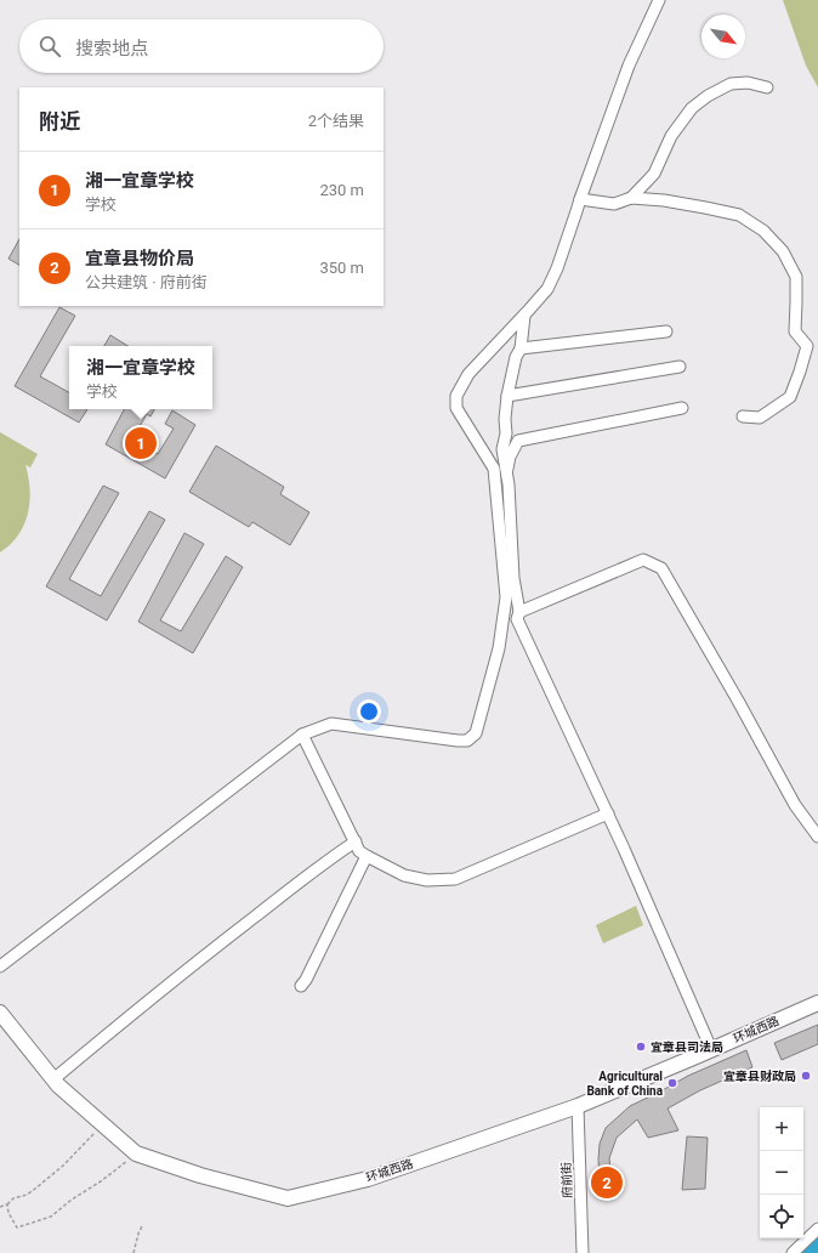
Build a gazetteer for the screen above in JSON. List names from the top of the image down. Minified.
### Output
{"streets":{"main road":["环城西路"],"street":["府前街"]},"crossings":[["环城西路","府前街"]],"places":["宜章县司法局","宜章县财政局","Agricultural Bank of China"],"north":"bottom right","page":{"search":"搜索地点","heading":["附近","2个结果"],"list":[{"mark":"1","name":"湘一宜章学校","note":"学校","value":"230 m"},{"mark":"2","name":"宜章县物价局","note":"公共建筑 · 府前街","value":"350 m"}],"popup":["湘一宜章学校","学校"],"pins":["1","2"],"map_buttons":["+","−"]}}
